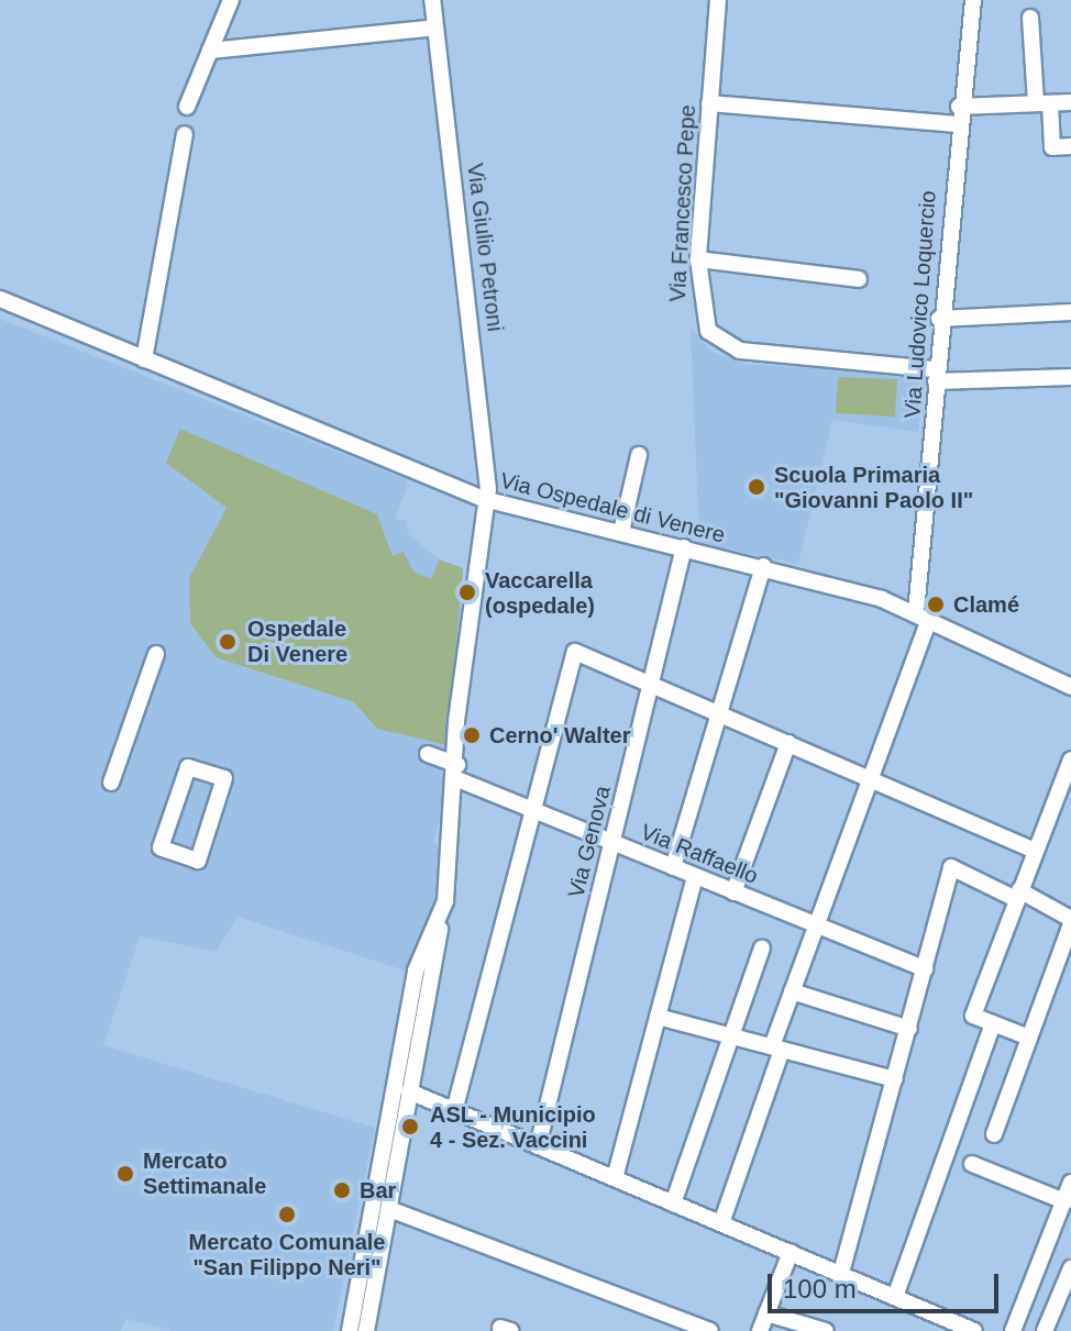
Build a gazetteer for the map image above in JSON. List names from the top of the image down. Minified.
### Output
{"streets":{"street":["Via Francesco Pepe","Via Giulio Petroni","Via Ludovico Loquercio","Via Ospedale di Venere","Via Genova","Via Raffaello"]},"crossings":[["Via Francesco Pepe","Via Ludovico Loquercio"],["Via Giulio Petroni","Via Ospedale di Venere"],["Via Giulio Petroni","Via Raffaello"],["Via Ludovico Loquercio","Via Ospedale di Venere"],["Via Ludovico Loquercio","Via Raffaello"],["Via Ospedale di Venere","Via Genova"],["Via Genova","Via Raffaello"]],"places":["Scuola Primaria \"Giovanni Paolo II\"","Vaccarella (ospedale)","Clamé","Ospedale Di Venere","Cerno' Walter","ASL - Municipio 4 - Sez. Vaccini","Mercato Settimanale","Bar","Mercato Comunale \"San Filippo Neri\""],"scale_bar":"100 m"}
